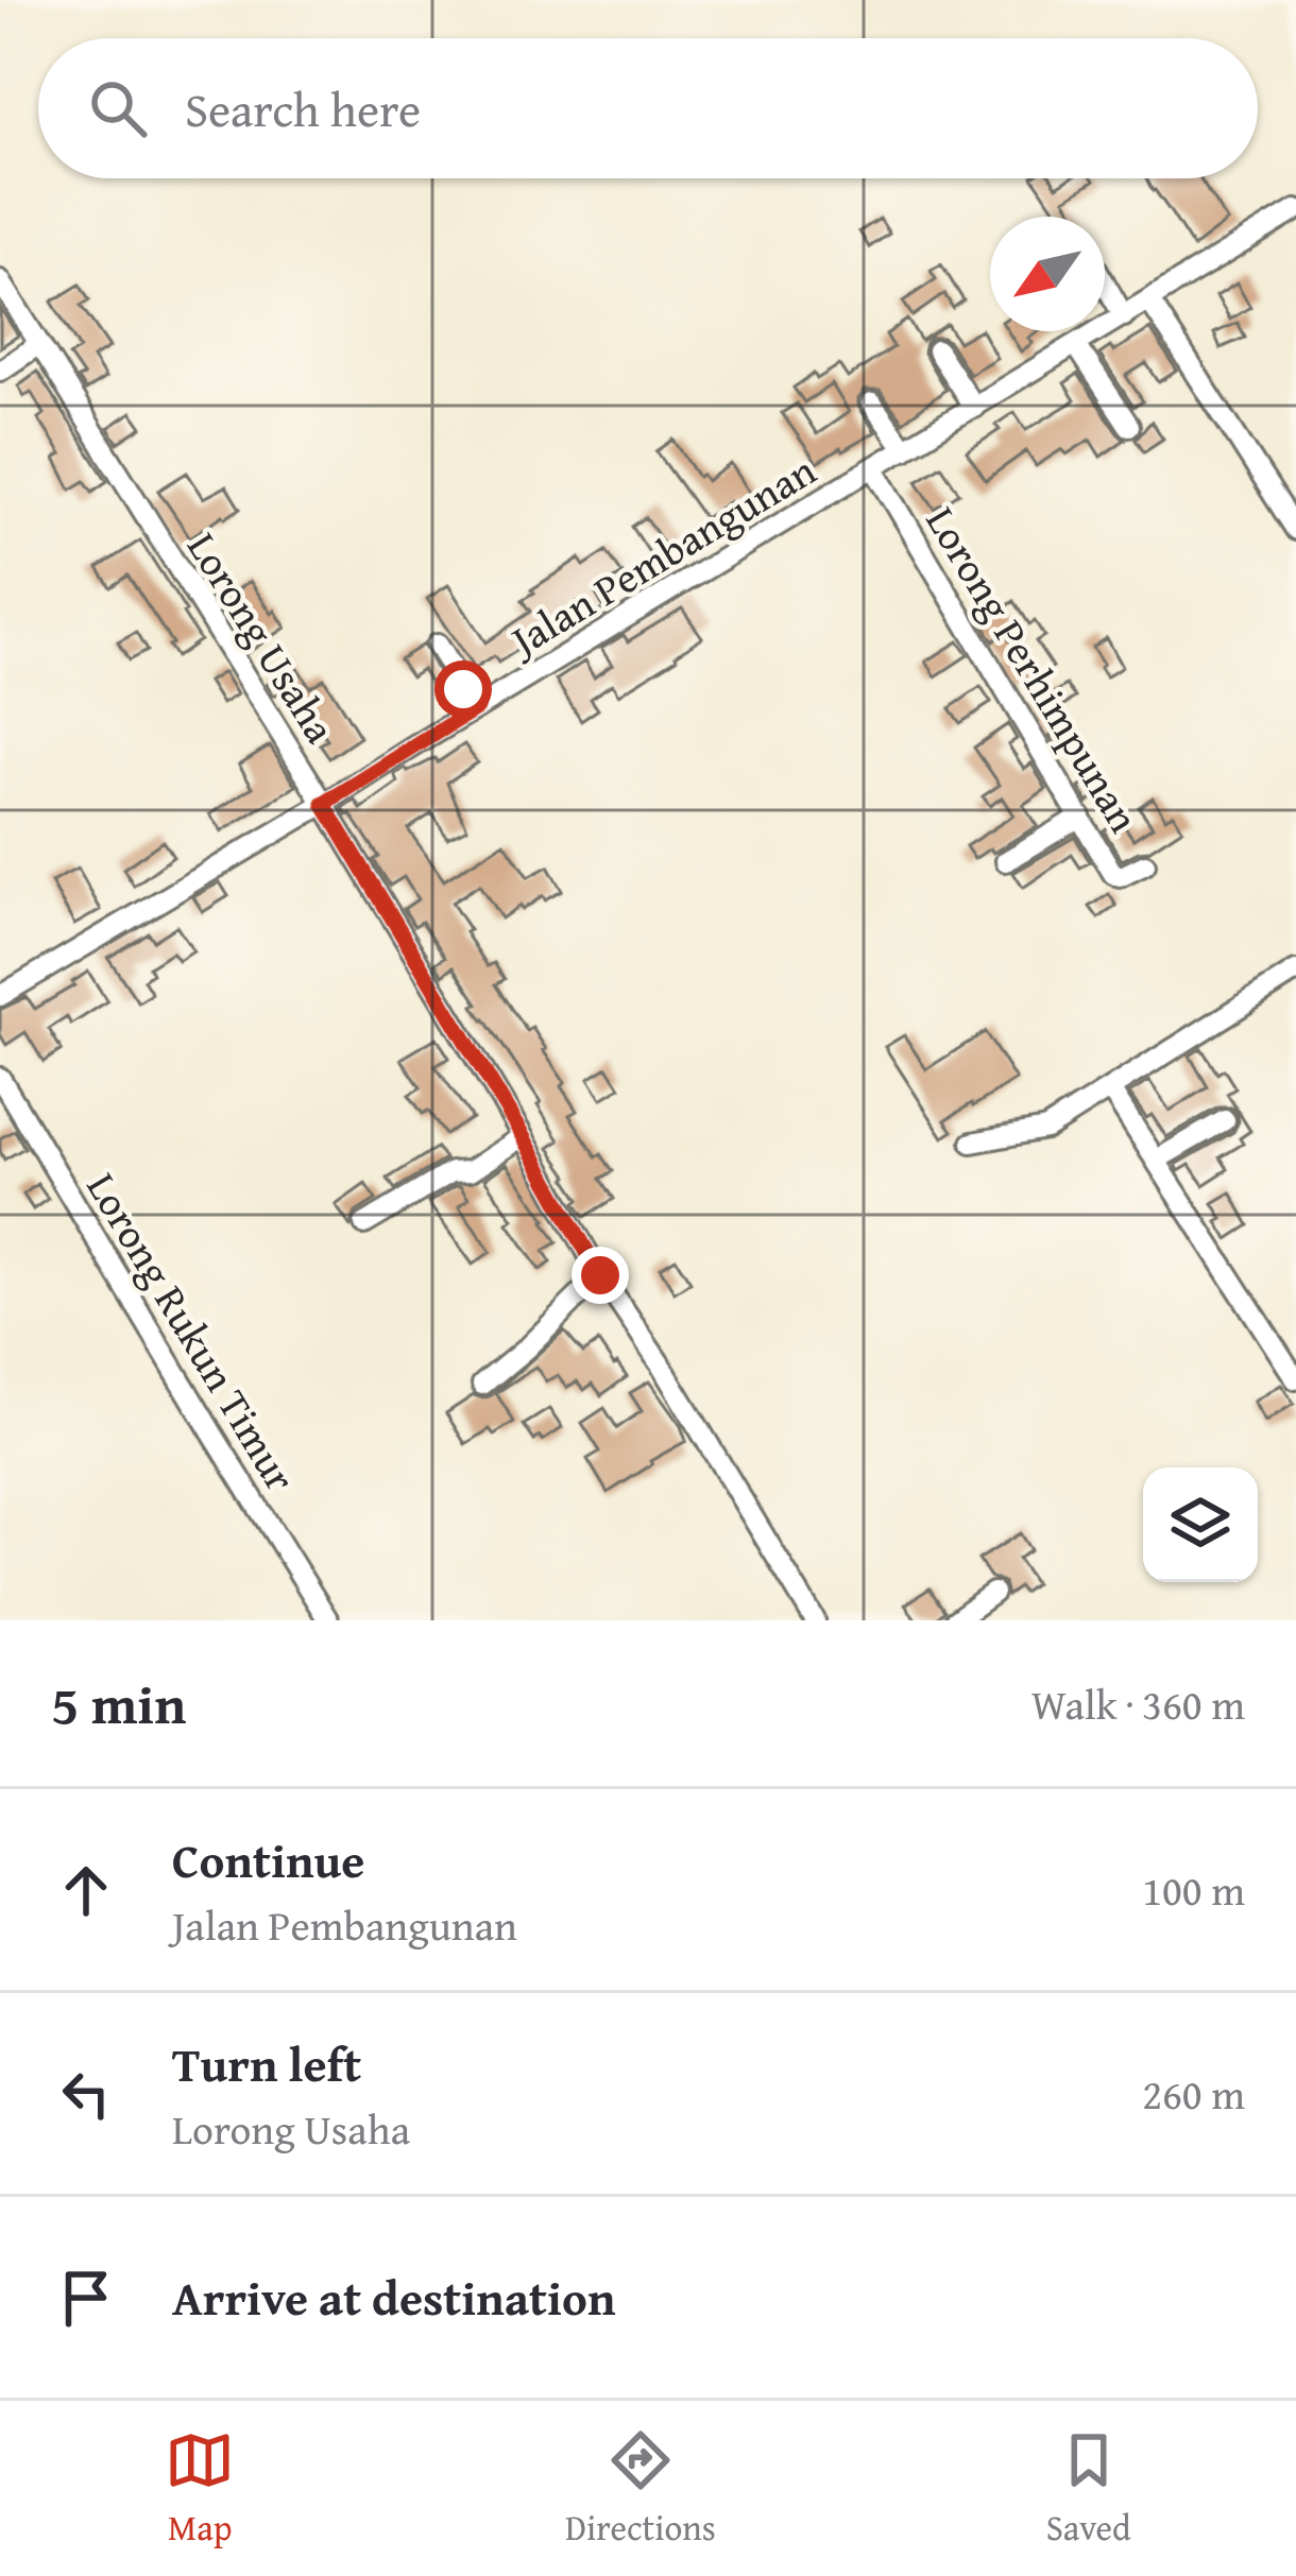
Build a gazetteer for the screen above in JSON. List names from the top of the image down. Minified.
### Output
{"streets":{"street":["Jalan Pembangunan","Lorong Usaha","Lorong Perhimpunan","Lorong Rukun Timur"]},"crossings":[["Jalan Pembangunan","Lorong Usaha"],["Jalan Pembangunan","Lorong Perhimpunan"]],"north":"bottom left","page":{"search":"Search here","heading":["5 min","Walk · 360 m"],"list":[["Continue","Jalan Pembangunan","100 m"],["Turn left","Lorong Usaha","260 m"],"Arrive at destination"],"nav":["Map","Directions","Saved"]}}
